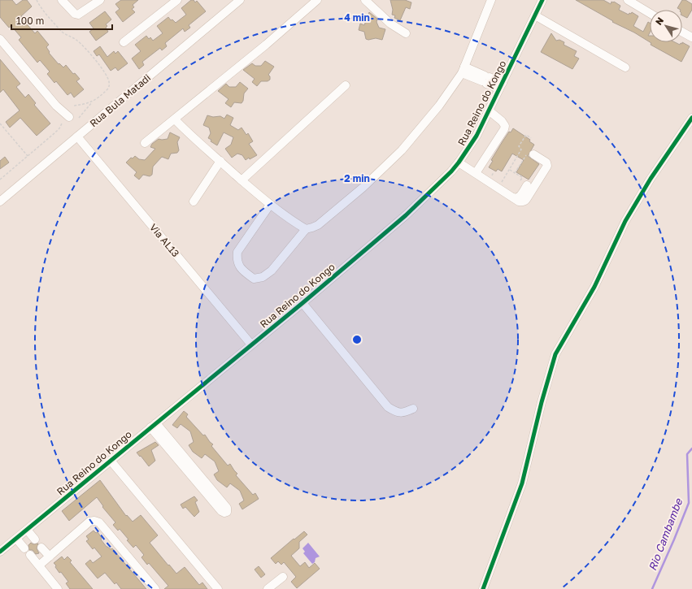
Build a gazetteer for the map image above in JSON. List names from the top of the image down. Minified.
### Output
{"streets":{"street":["Rua Bula Matadi","Rua Reino do Kongo","Via AL13"]},"crossings":[["Rua Bula Matadi","Via AL13"],["Rua Reino do Kongo","Via AL13"]],"water":["Rio Cambambe"],"scale_bar":"100 m","north":"top left","rings":["4 min","2 min"]}
